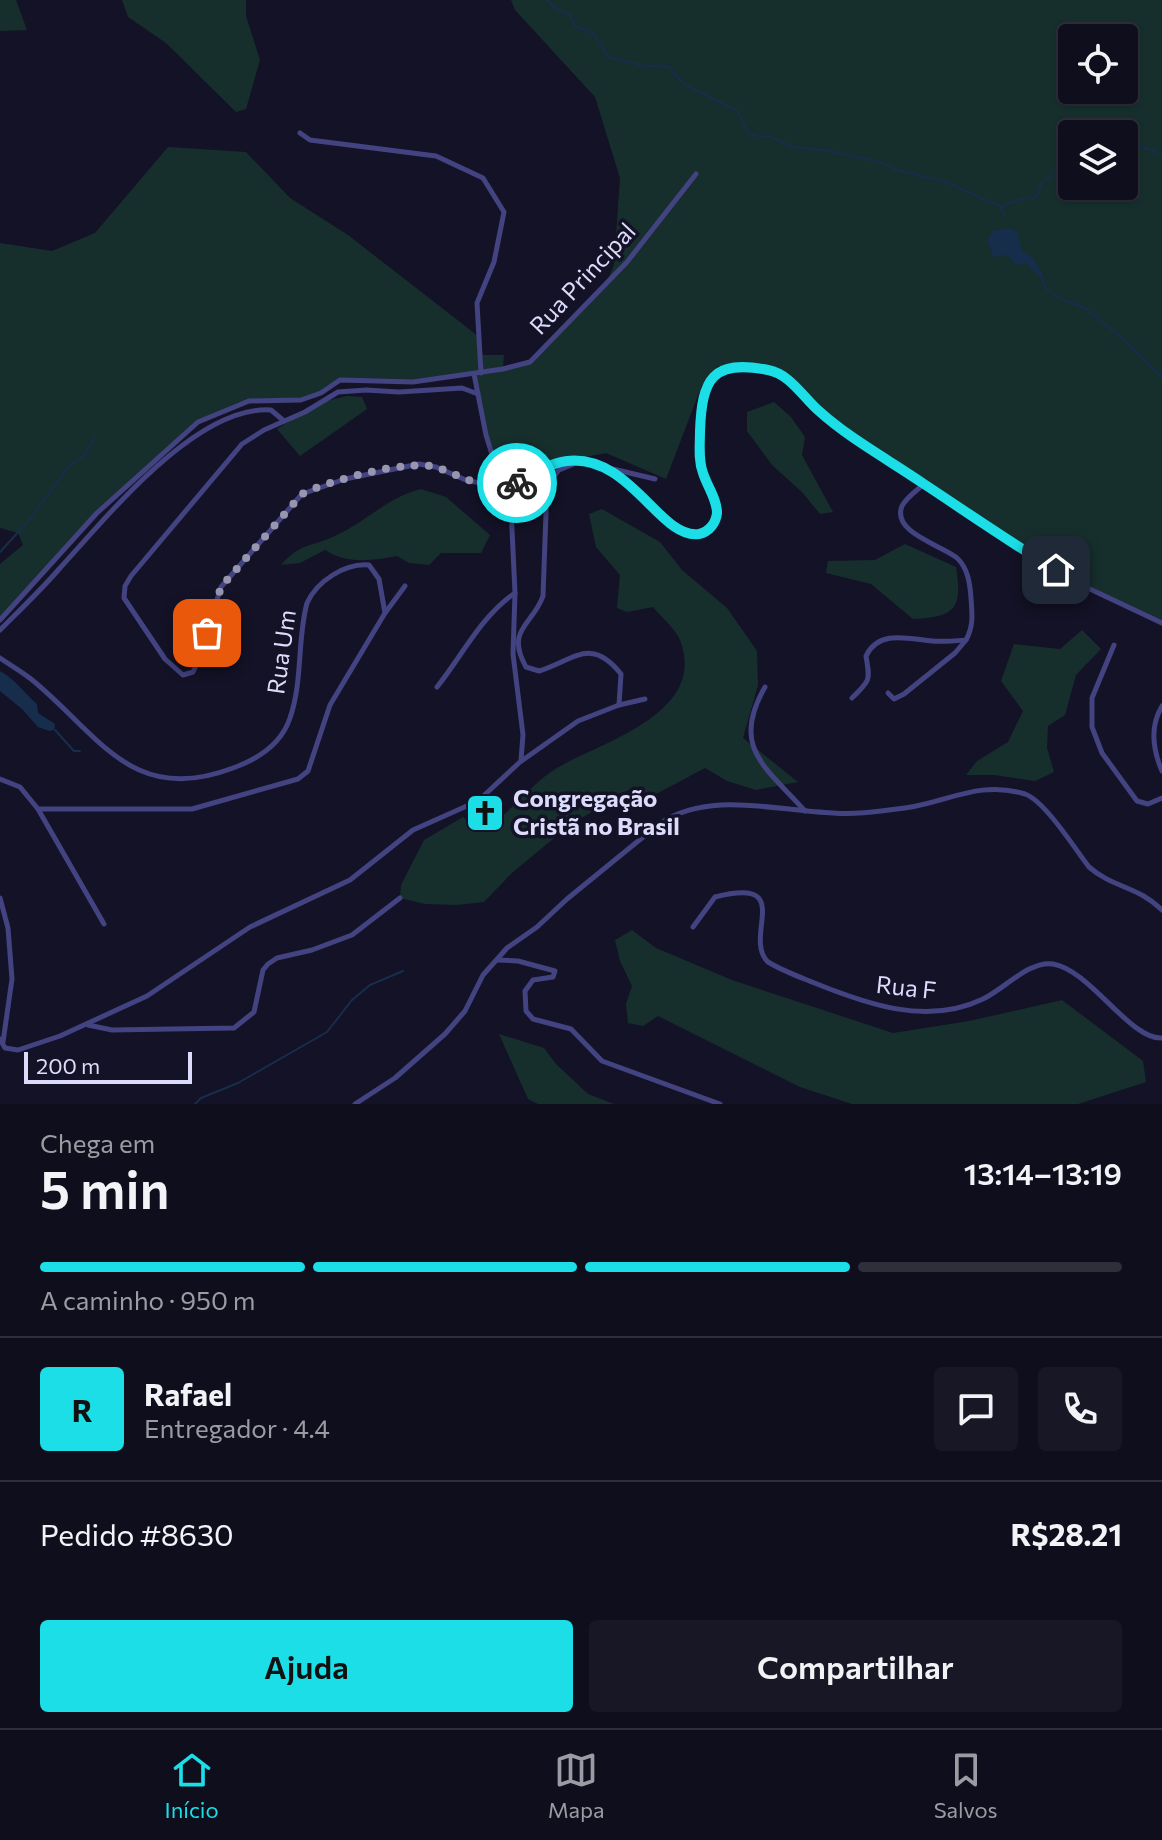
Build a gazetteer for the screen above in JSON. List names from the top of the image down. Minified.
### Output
{"streets":{"street":["Rua Principal","Rua Um","Rua F"]},"places":{"church":["Congregação Cristã no Brasil"]},"scale_bar":"200 m","page":{"scale":"200 m","heading":["5 min","Chega em","13:14–13:19"],"panel":["Rafael","Entregador · 4.4","Pedido #8630","R$28.21"],"bar":"A caminho · 950 m","round":"R","buttons":["Ajuda","Compartilhar"],"tabs":["Início","Mapa","Salvos"]}}
